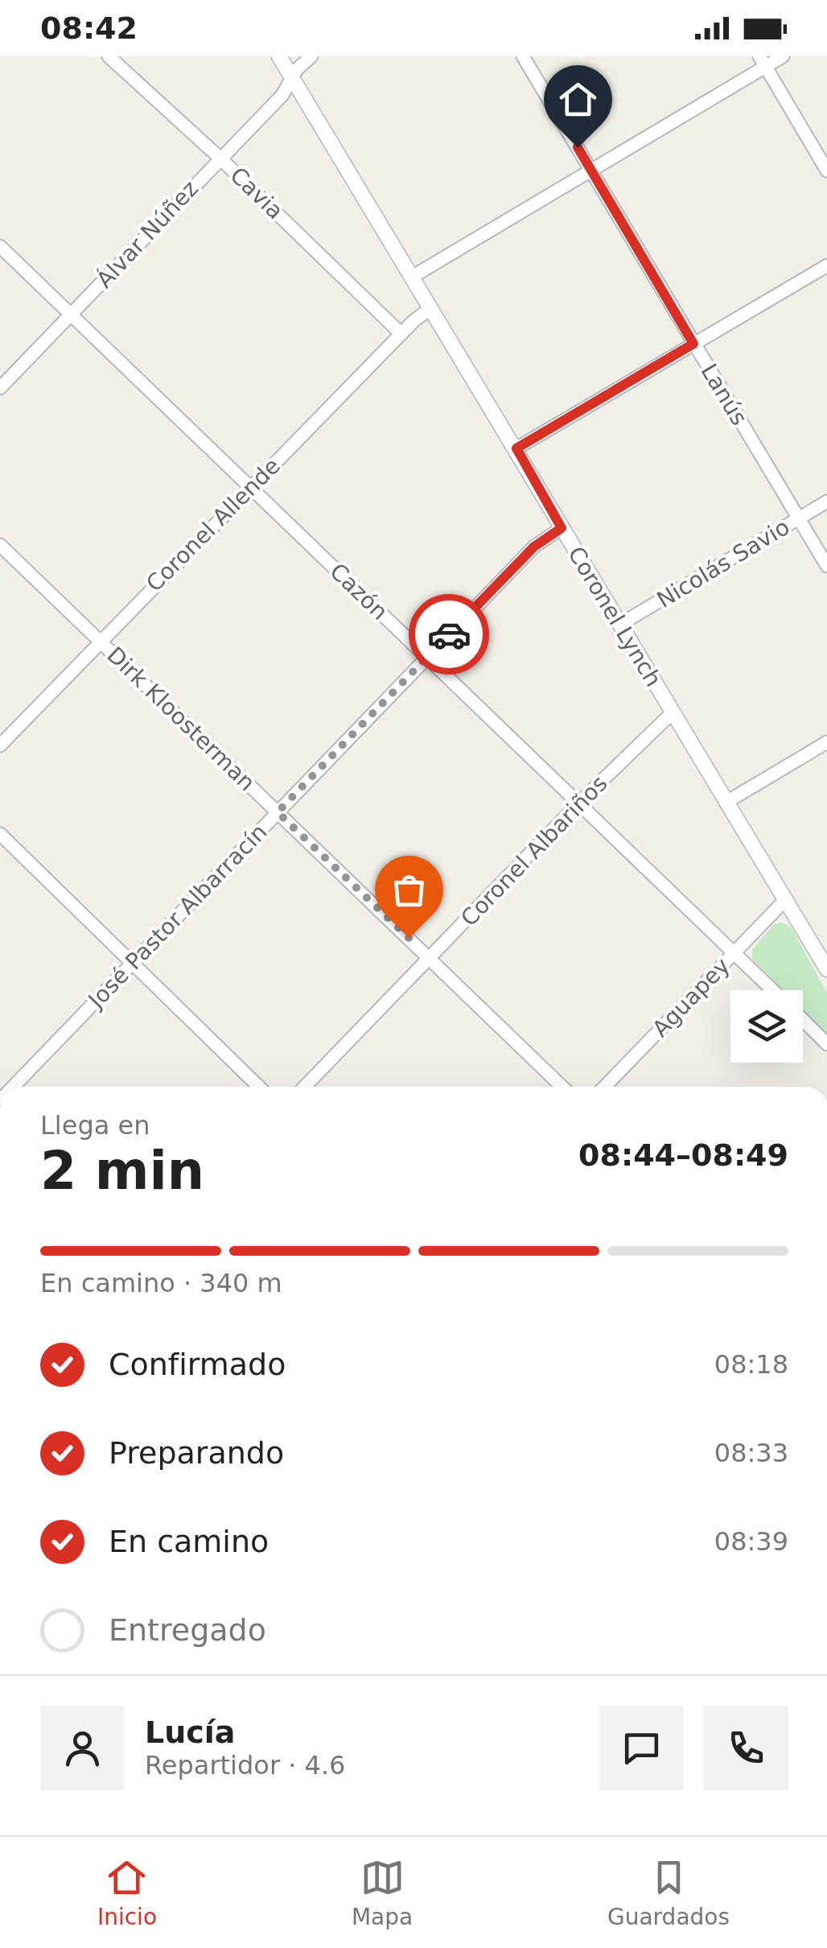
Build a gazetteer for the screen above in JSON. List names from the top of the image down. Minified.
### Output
{"streets":{"street":["Cavia","Álvar Núñez","Lanús","Coronel Allende","Nicolás Savio","Cazón","Coronel Lynch","Dirk Kloosterman","Coronel Albariños","José Pastor Albarracín","Aguapey"]},"crossings":[["Cavia","Álvar Núñez"],["Cavia","Coronel Allende"],["Álvar Núñez","Cazón"],["Álvar Núñez","Coronel Lynch"],["Lanús","Nicolás Savio"],["Coronel Allende","Cazón"],["Coronel Allende","Coronel Lynch"],["Coronel Allende","Dirk Kloosterman"],["Nicolás Savio","Coronel Lynch"],["Cazón","Coronel Albariños"],["Cazón","José Pastor Albarracín"],["Cazón","Aguapey"],["Coronel Lynch","Coronel Albariños"],["Coronel Lynch","José Pastor Albarracín"],["Coronel Lynch","Aguapey"],["Dirk Kloosterman","Coronel Albariños"],["Dirk Kloosterman","José Pastor Albarracín"]],"page":{"status":"08:42","heading":["2 min","Llega en","08:44–08:49"],"panel":["Lucía","Repartidor · 4.6"],"bar":"En camino · 340 m","list":[["Confirmado","08:18"],["Preparando","08:33"],["En camino","08:39"],"Entregado"],"tabs":["Inicio","Mapa","Guardados"]}}
